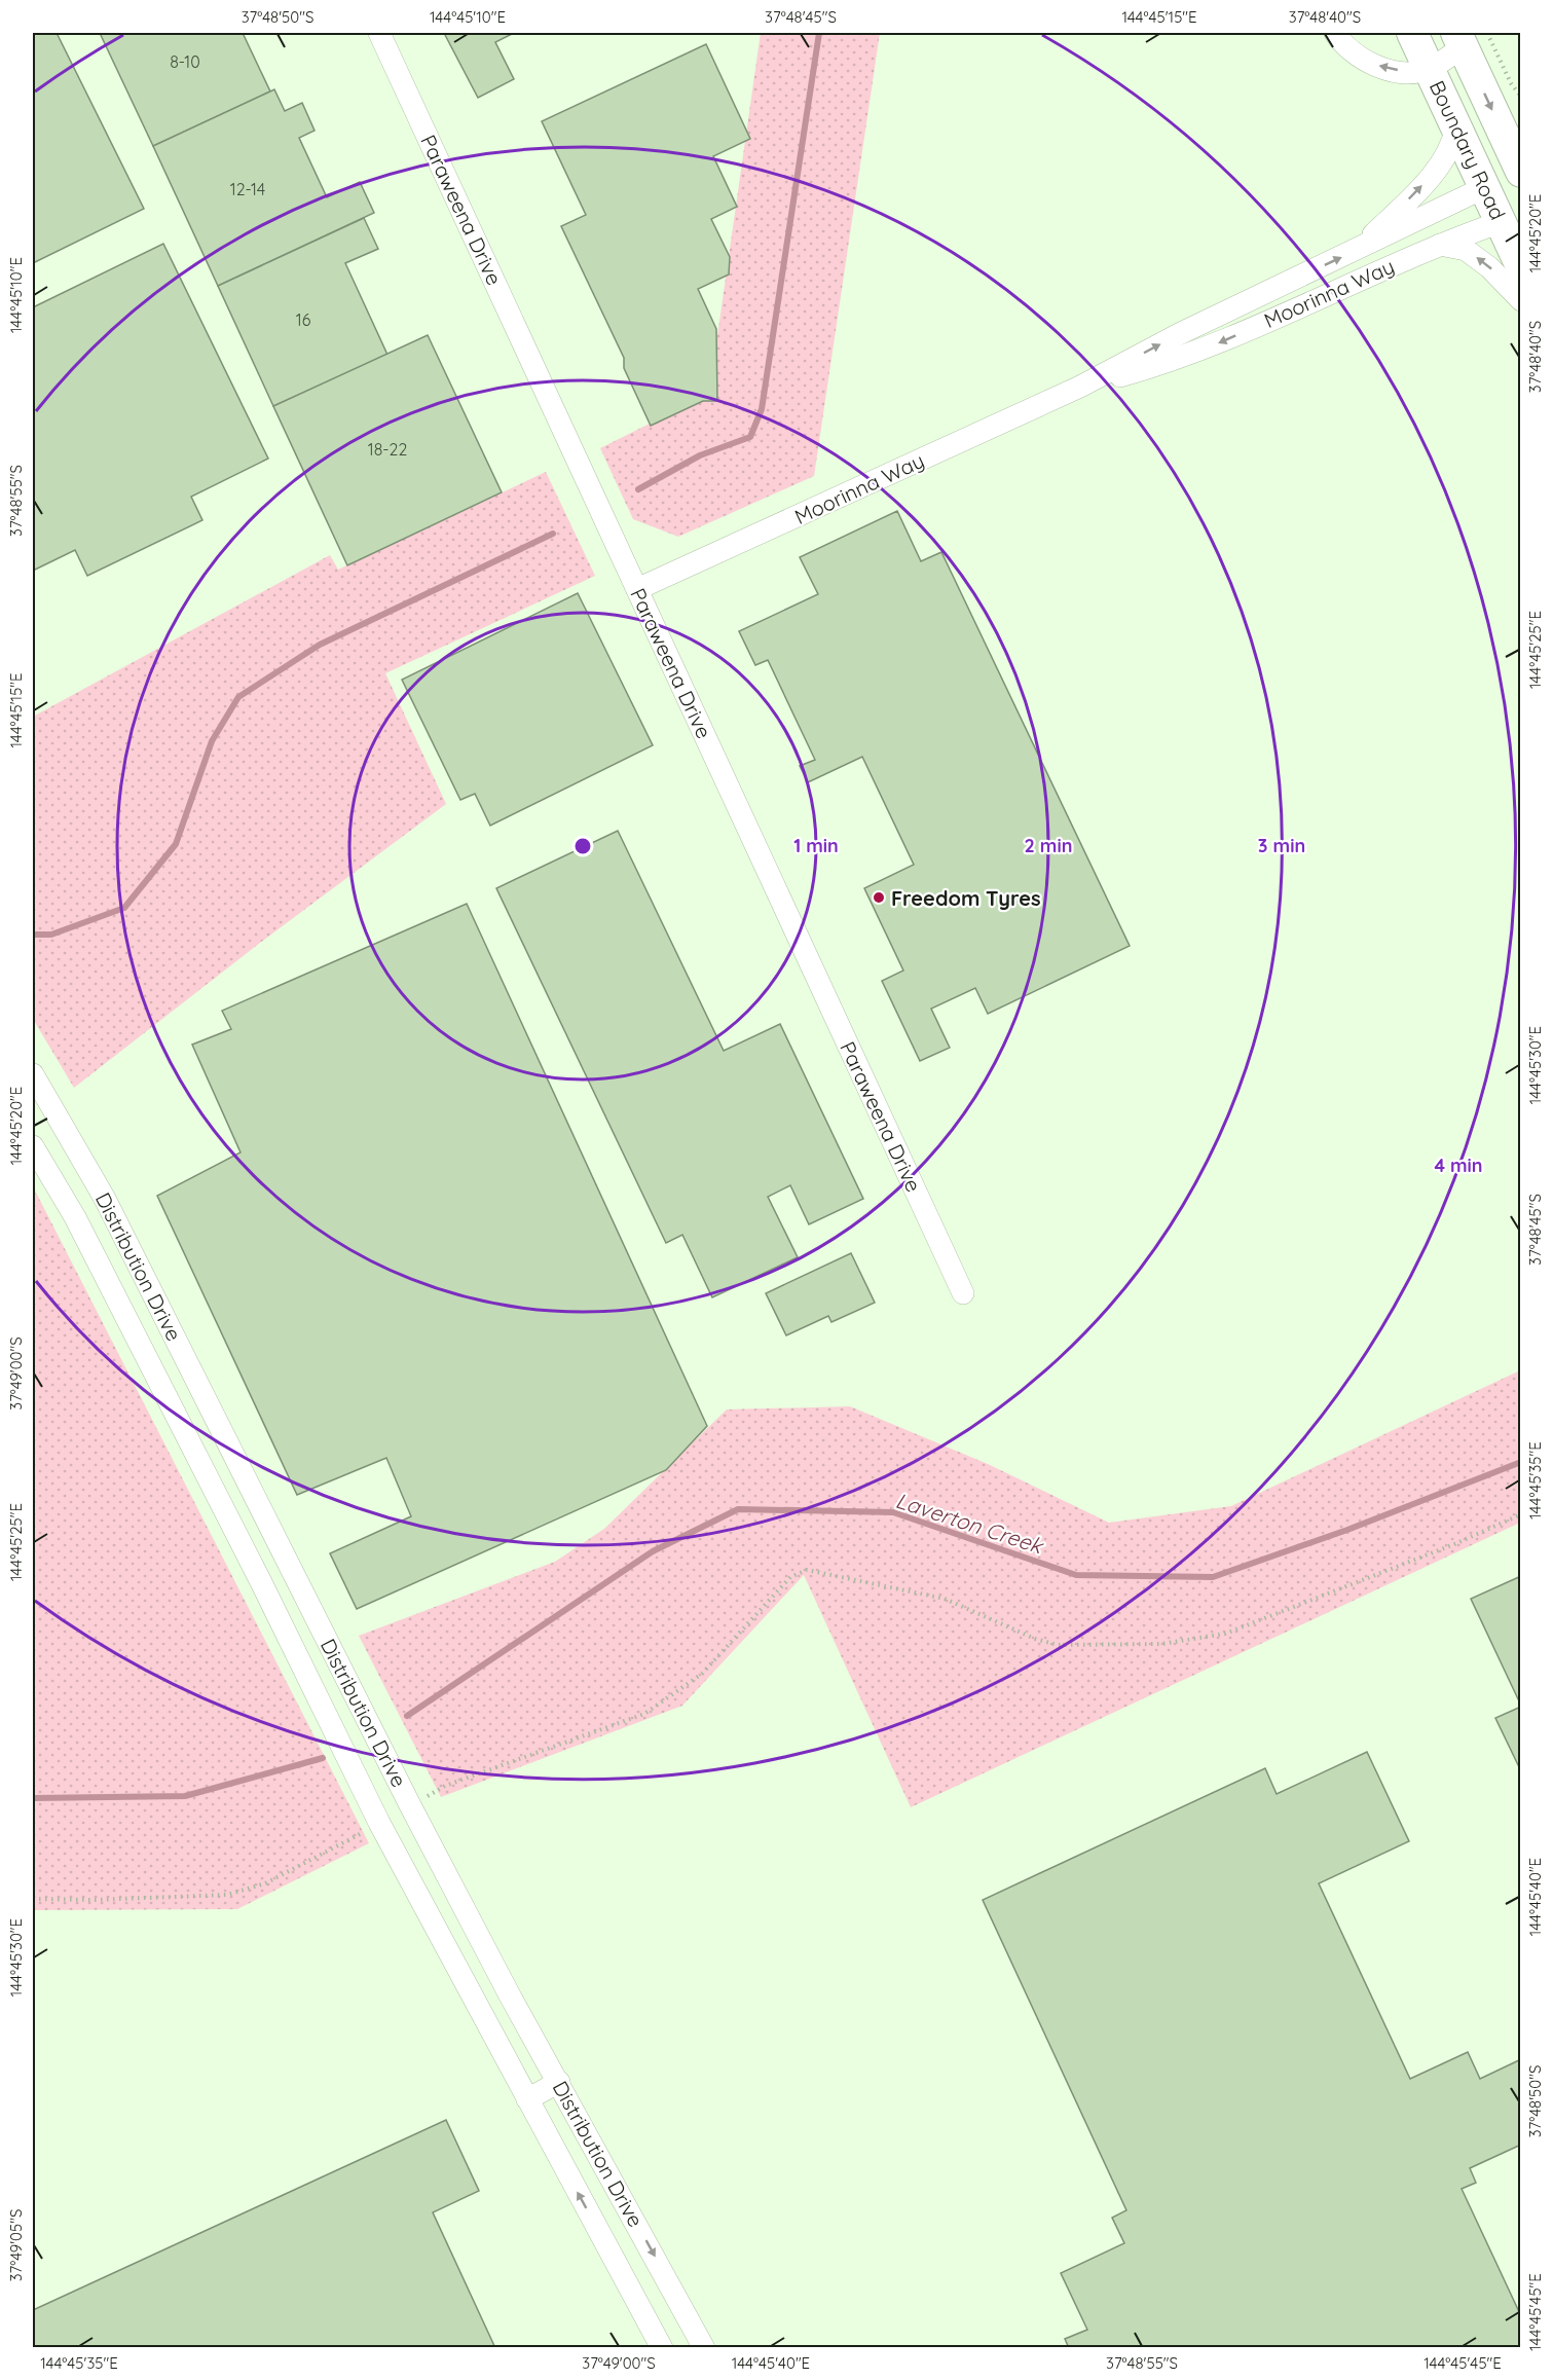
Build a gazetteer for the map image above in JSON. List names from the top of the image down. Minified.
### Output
{"streets":{"main road":["Boundary Road"],"street":["Paraweena Drive","Moorinna Way","Distribution Drive"]},"crossings":[["Boundary Road","Moorinna Way"],["Paraweena Drive","Moorinna Way"]],"water":["Laverton Creek"],"places":["Freedom Tyres"],"house_numbers":["8-10","12-14","16","18-22"],"coordinates":["37°48'50\"S","144°45'10\"E","37°48'45\"S","144°45'15\"E","37°48'40\"S","144°45'20\"E","37°48'55\"S","144°45'25\"E","144°45'30\"E","37°49'00\"S","144°45'35\"E","144°45'40\"E","37°49'05\"S","144°45'45\"E"],"rings":["1 min","2 min","3 min","4 min"]}
